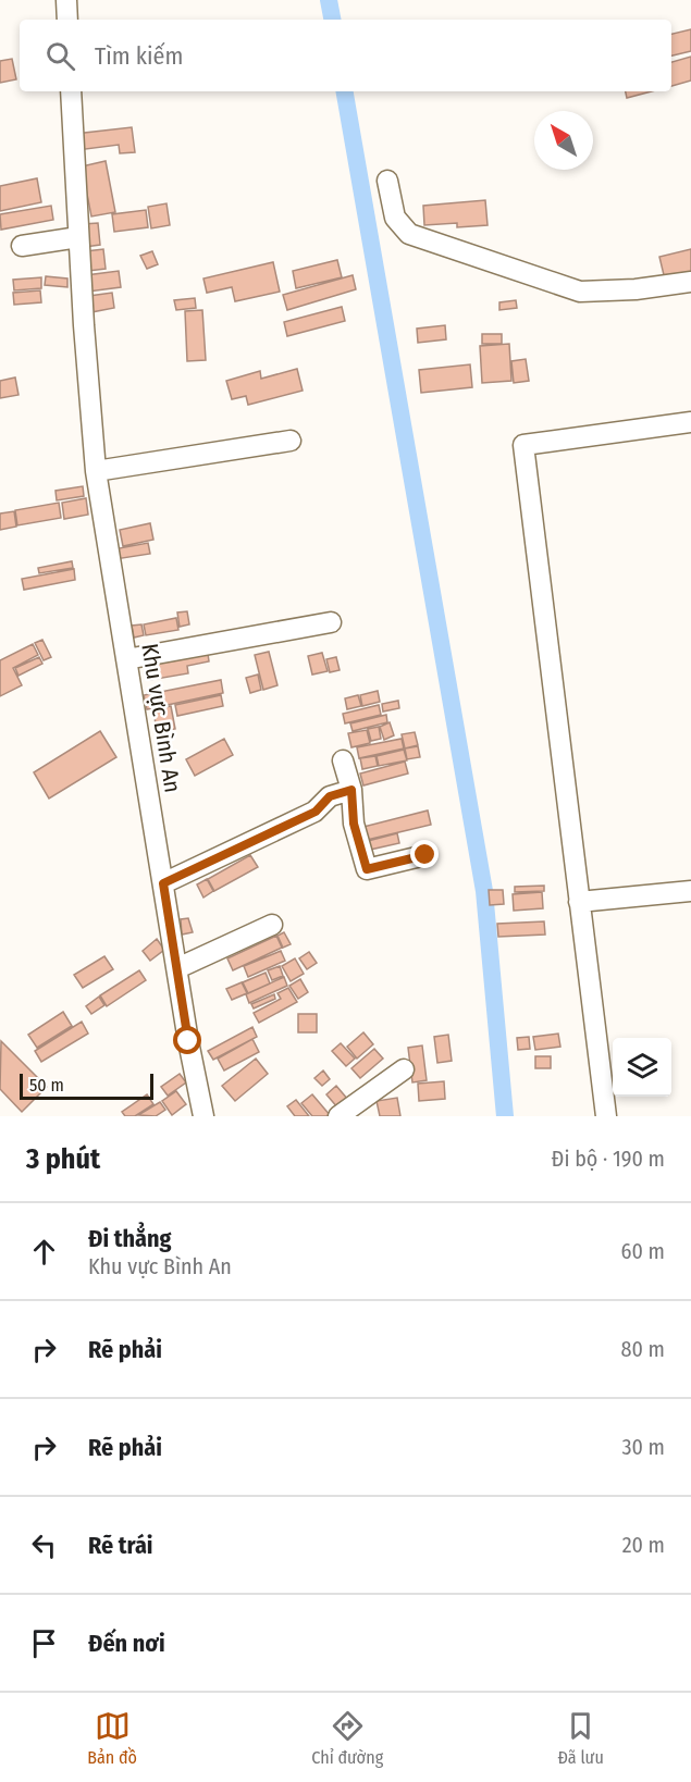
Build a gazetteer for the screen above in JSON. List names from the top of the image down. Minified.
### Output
{"streets":{"street":["Khu vực Bình An"]},"scale_bar":"50 m","north":"top left","page":{"search":"Tìm kiếm","scale":"50 m","heading":["3 phút","Đi bộ · 190 m"],"list":[["Đi thẳng","Khu vực Bình An","60 m"],["Rẽ phải","80 m"],["Rẽ phải","30 m"],["Rẽ trái","20 m"],"Đến nơi"],"nav":["Bản đồ","Chỉ đường","Đã lưu"]}}
